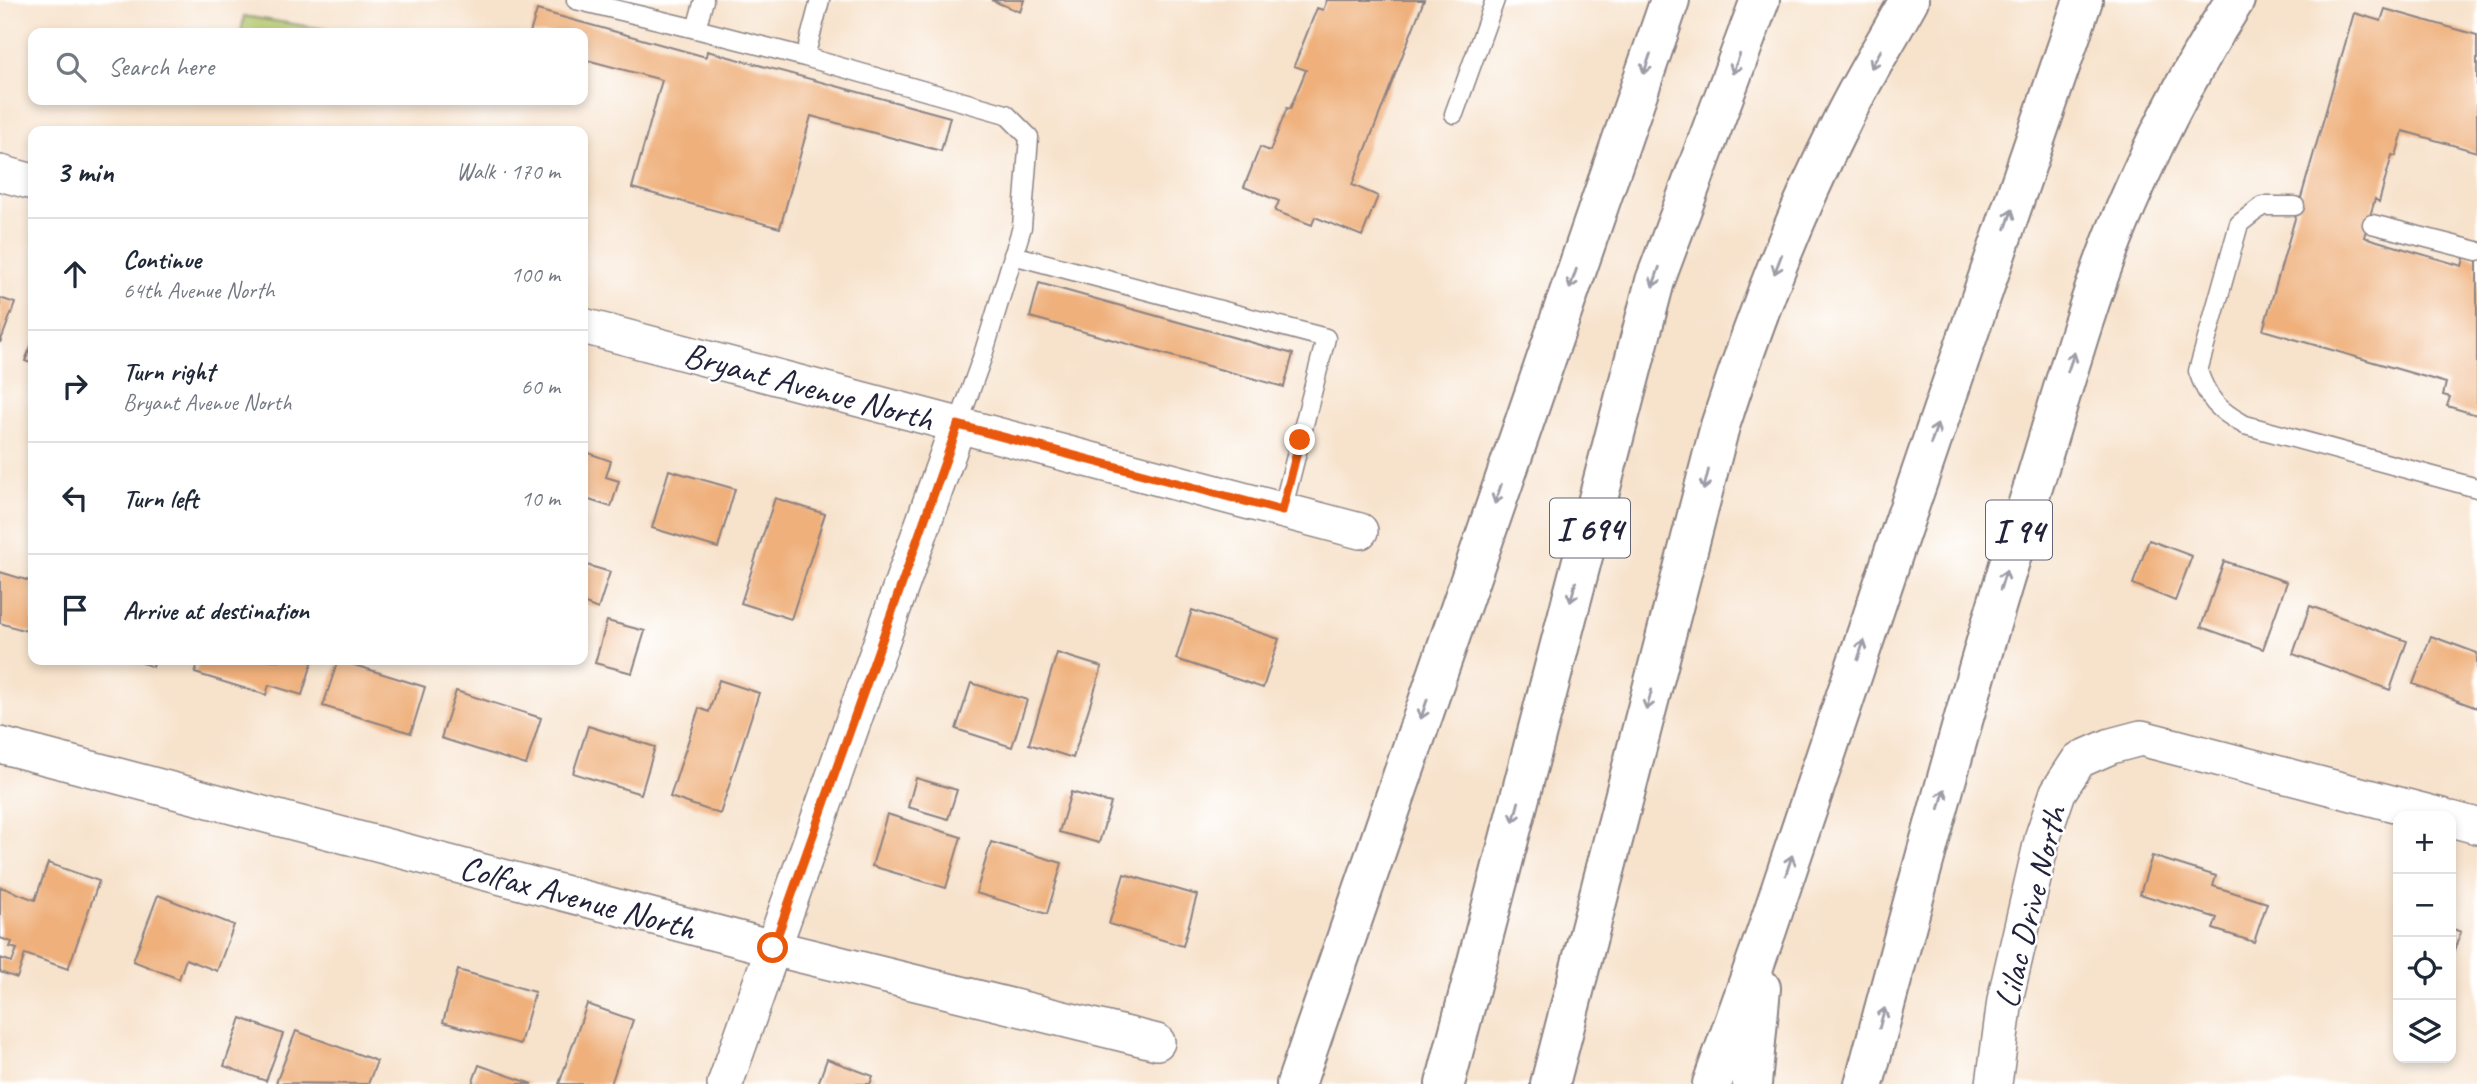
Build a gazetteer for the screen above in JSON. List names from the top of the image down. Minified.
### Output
{"streets":{"highway":["I 694","I 94"],"street":["Bryant Avenue North","Colfax Avenue North","Lilac Drive North"]},"page":{"search":"Search here","heading":["3 min","Walk · 170 m"],"list":[["Continue","64th Avenue North","100 m"],["Turn right","Bryant Avenue North","60 m"],["Turn left","10 m"],"Arrive at destination"],"map_buttons":["+","−"]}}
